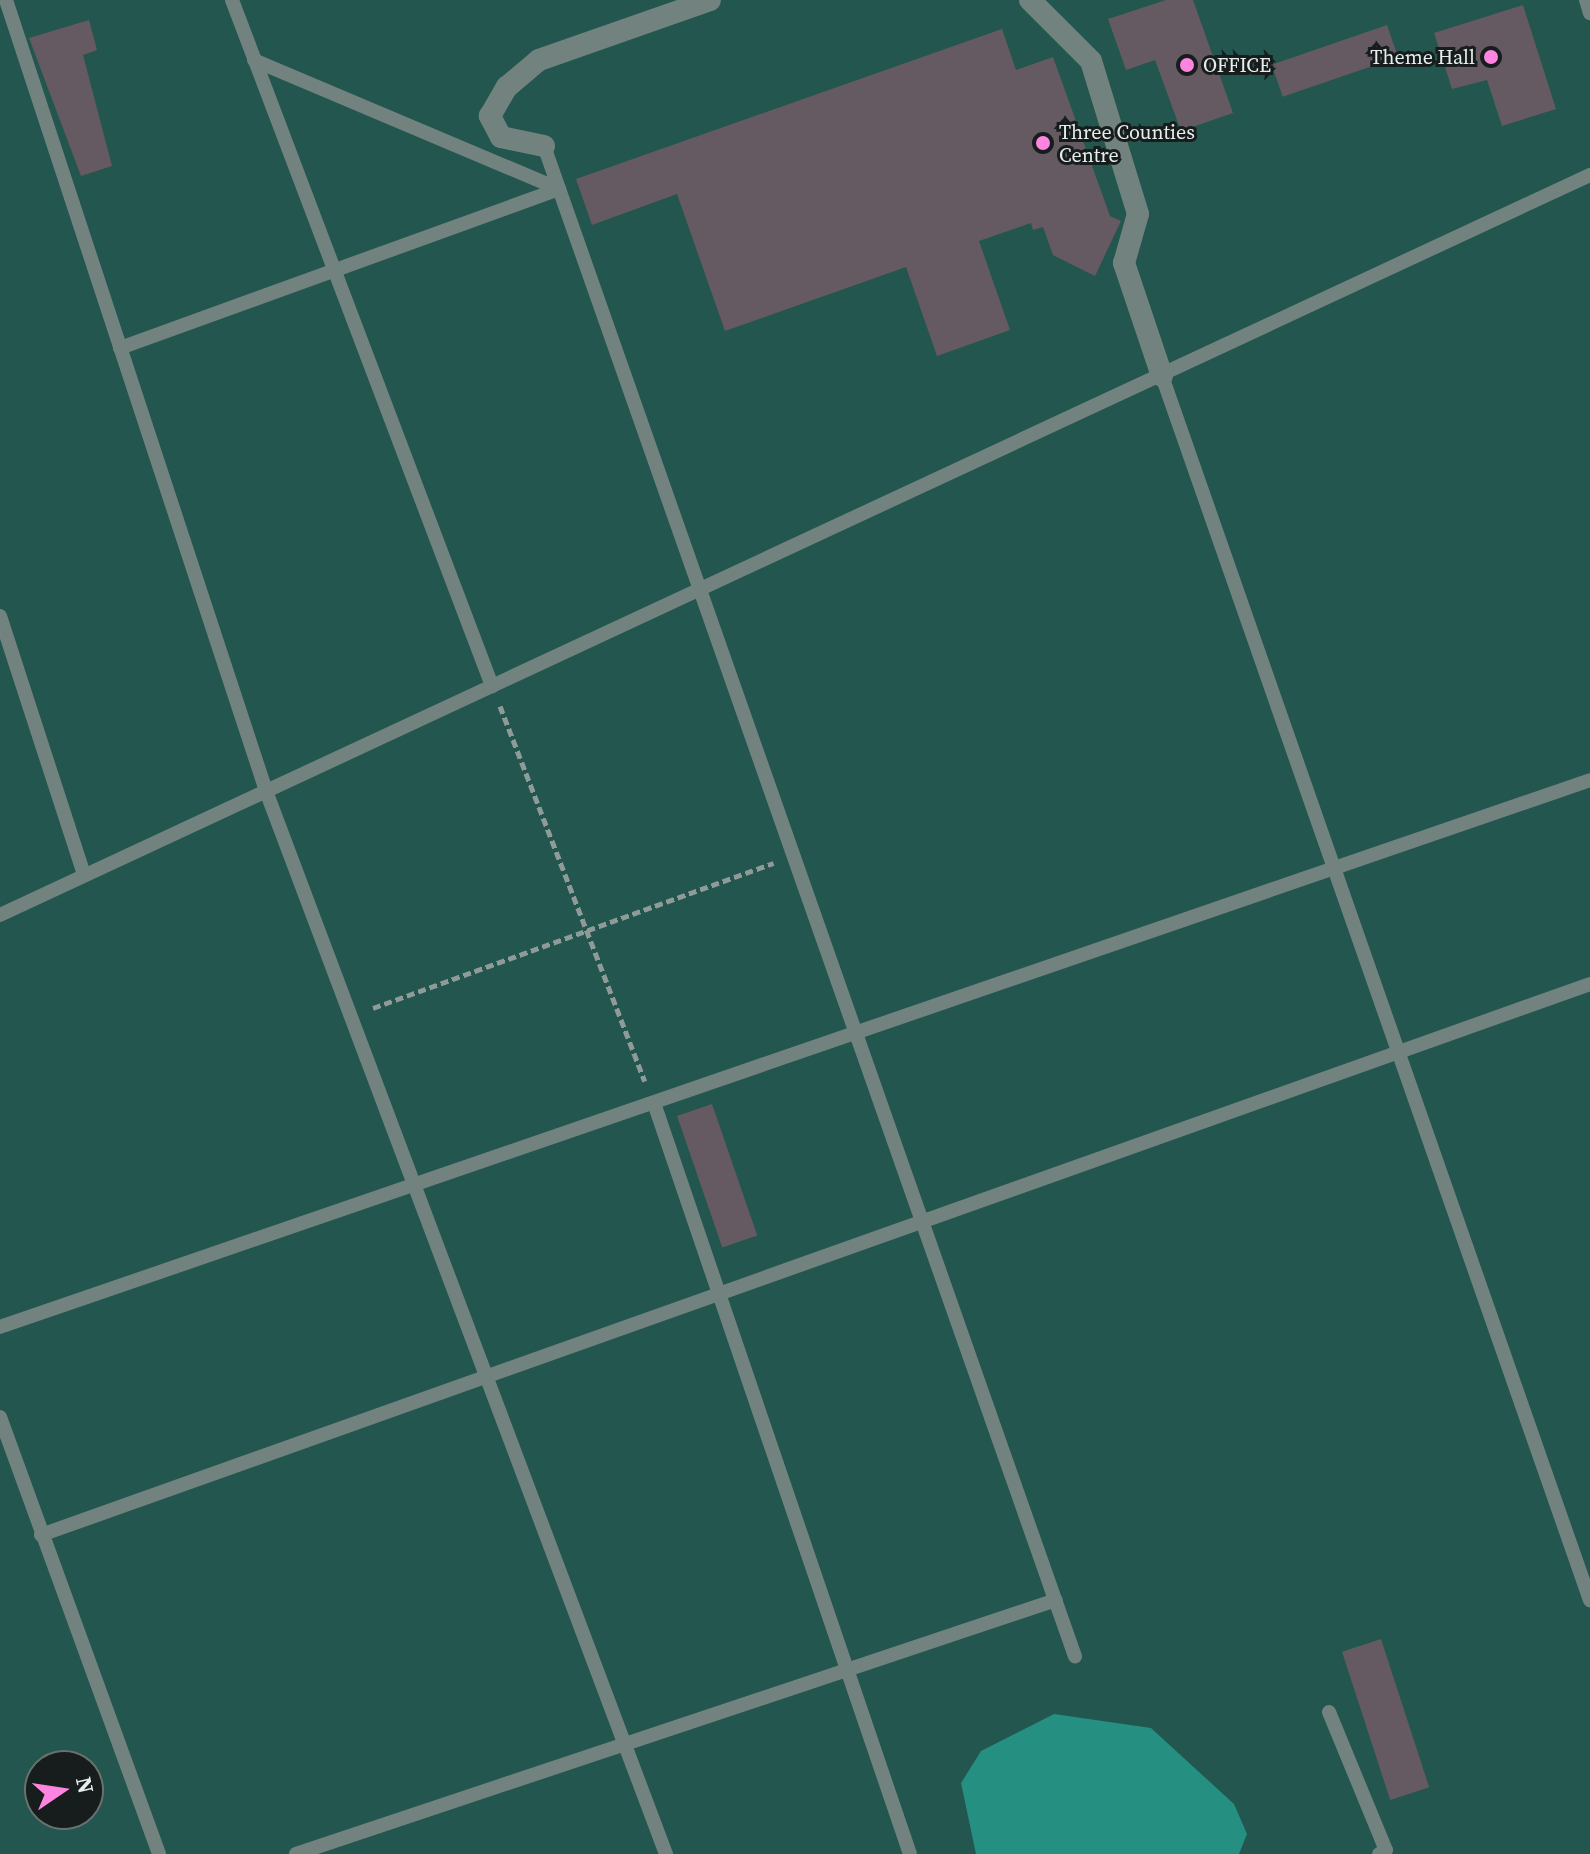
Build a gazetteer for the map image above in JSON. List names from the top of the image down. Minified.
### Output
{"places":["Theme Hall","OFFICE","Three Counties Centre"],"north":"right"}
